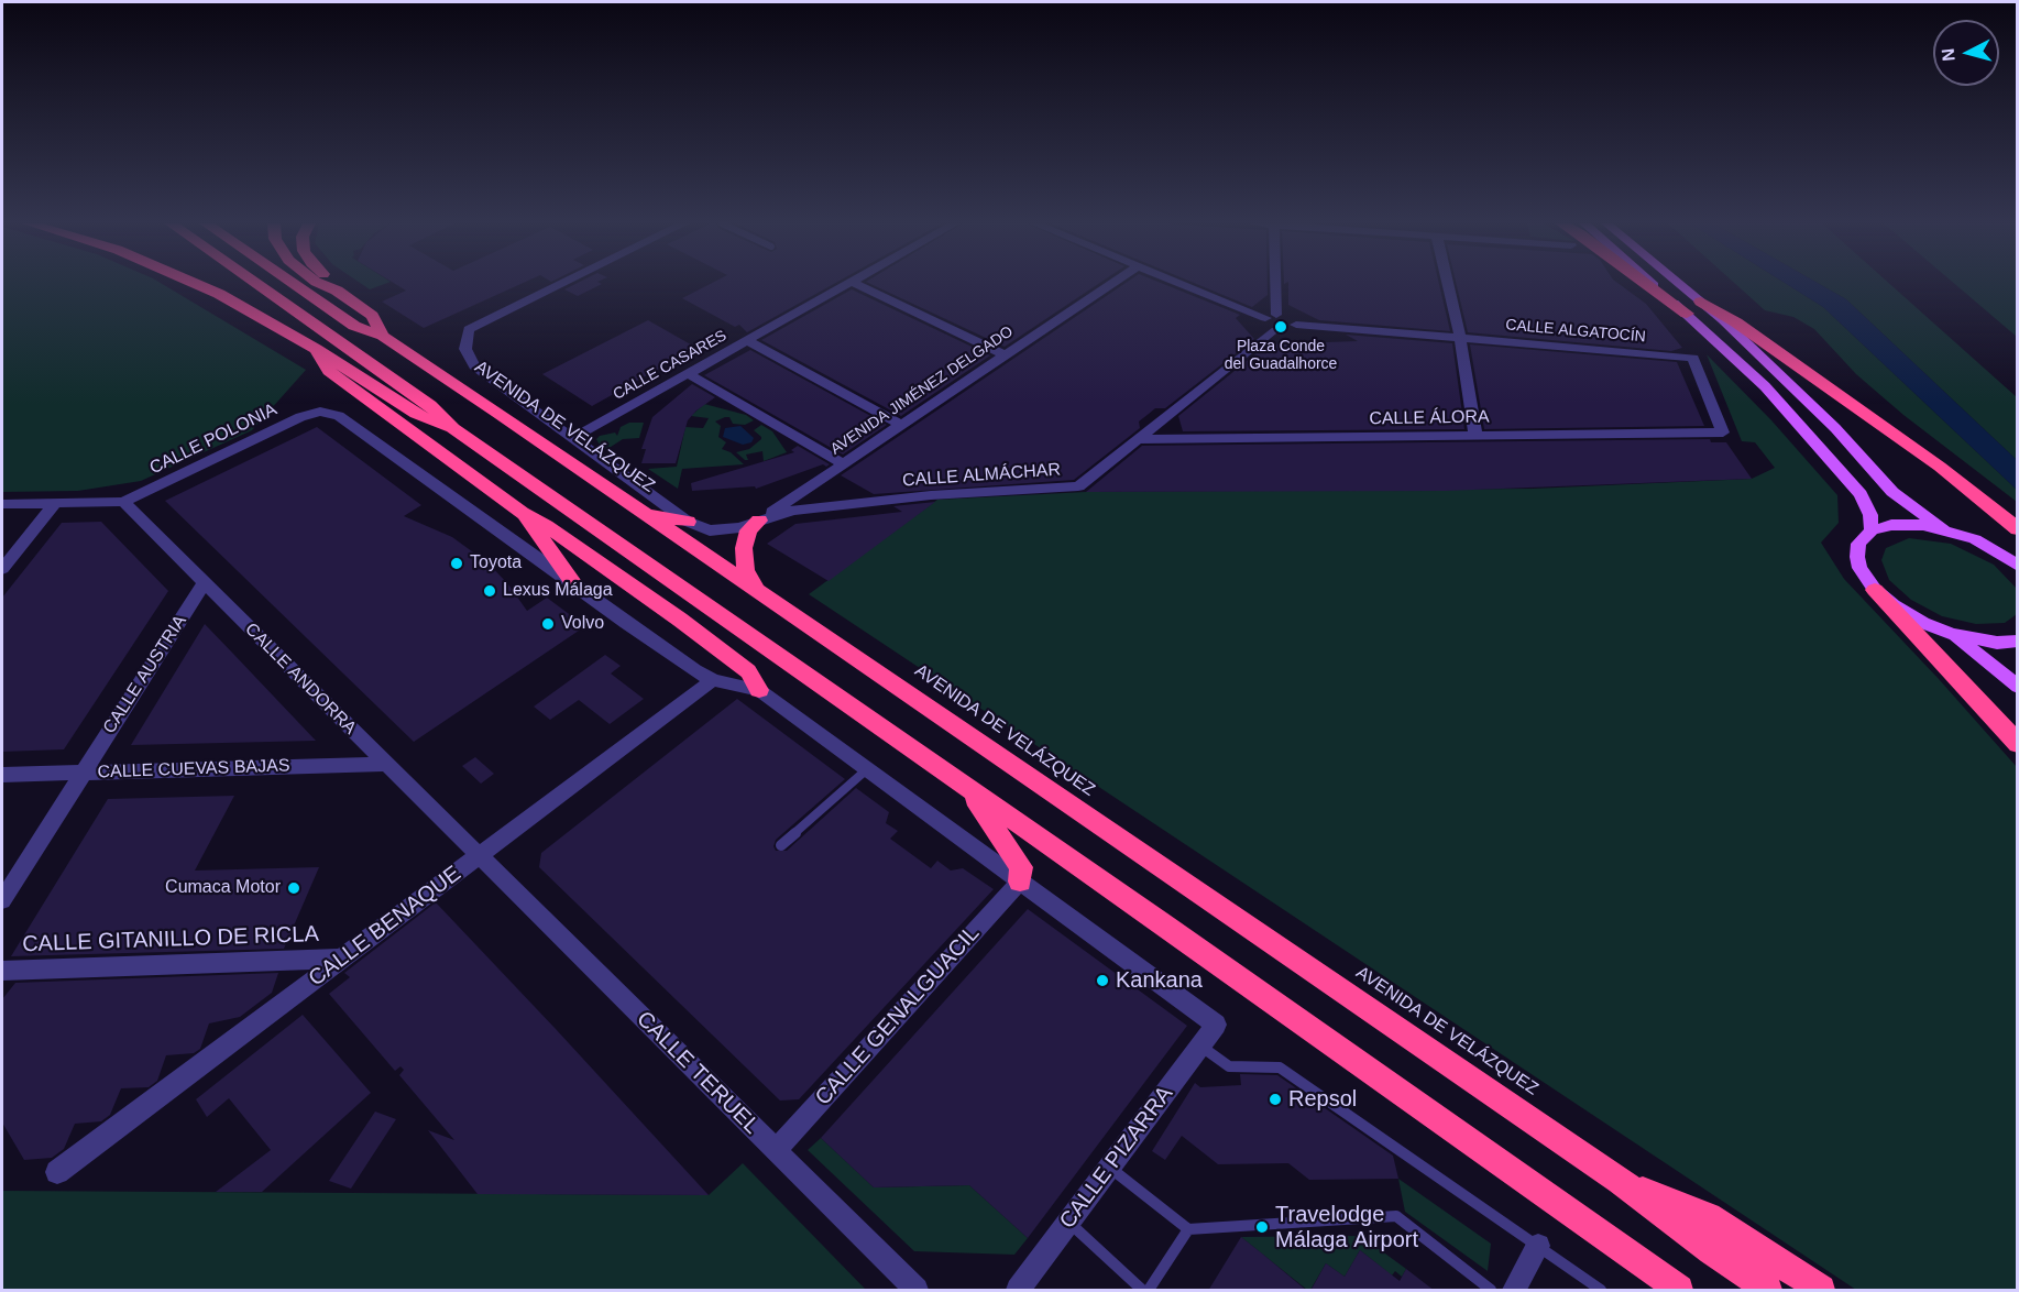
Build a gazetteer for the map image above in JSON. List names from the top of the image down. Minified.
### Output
{"streets":{"highway":["AVENIDA DE VELÁZQUEZ"],"street":["CALLE ALGATOCÍN","CALLE CASARES","AVENIDA JIMÉNEZ DELGADO","CALLE ÁLORA","CALLE POLONIA","CALLE ALMÁCHAR","CALLE AUSTRIA","CALLE ANDORRA","CALLE CUEVAS BAJAS","CALLE BENAQUE","CALLE GITANILLO DE RICLA","CALLE GENALGUACIL","CALLE TERUEL","CALLE PIZARRA"]},"crossings":[["CALLE ALGATOCÍN","CALLE ÁLORA"],["CALLE ALGATOCÍN","CALLE ALMÁCHAR"],["CALLE CASARES","AVENIDA DE VELÁZQUEZ"],["AVENIDA JIMÉNEZ DELGADO","CALLE ALMÁCHAR"],["CALLE ÁLORA","CALLE ALMÁCHAR"],["AVENIDA DE VELÁZQUEZ","CALLE ALMÁCHAR"],["CALLE POLONIA","CALLE ANDORRA"],["CALLE AUSTRIA","CALLE ANDORRA"],["CALLE AUSTRIA","CALLE CUEVAS BAJAS"],["CALLE ANDORRA","CALLE CUEVAS BAJAS"],["CALLE ANDORRA","CALLE BENAQUE"],["CALLE ANDORRA","CALLE TERUEL"],["CALLE BENAQUE","CALLE GITANILLO DE RICLA"],["CALLE BENAQUE","CALLE TERUEL"],["CALLE GENALGUACIL","CALLE TERUEL"],["CALLE GENALGUACIL","CALLE PIZARRA"]],"places":["Plaza Conde del Guadalhorce","Toyota","Lexus Málaga","Volvo","Cumaca Motor","Kankana","Repsol","Travelodge Málaga Airport"],"north":"left"}
